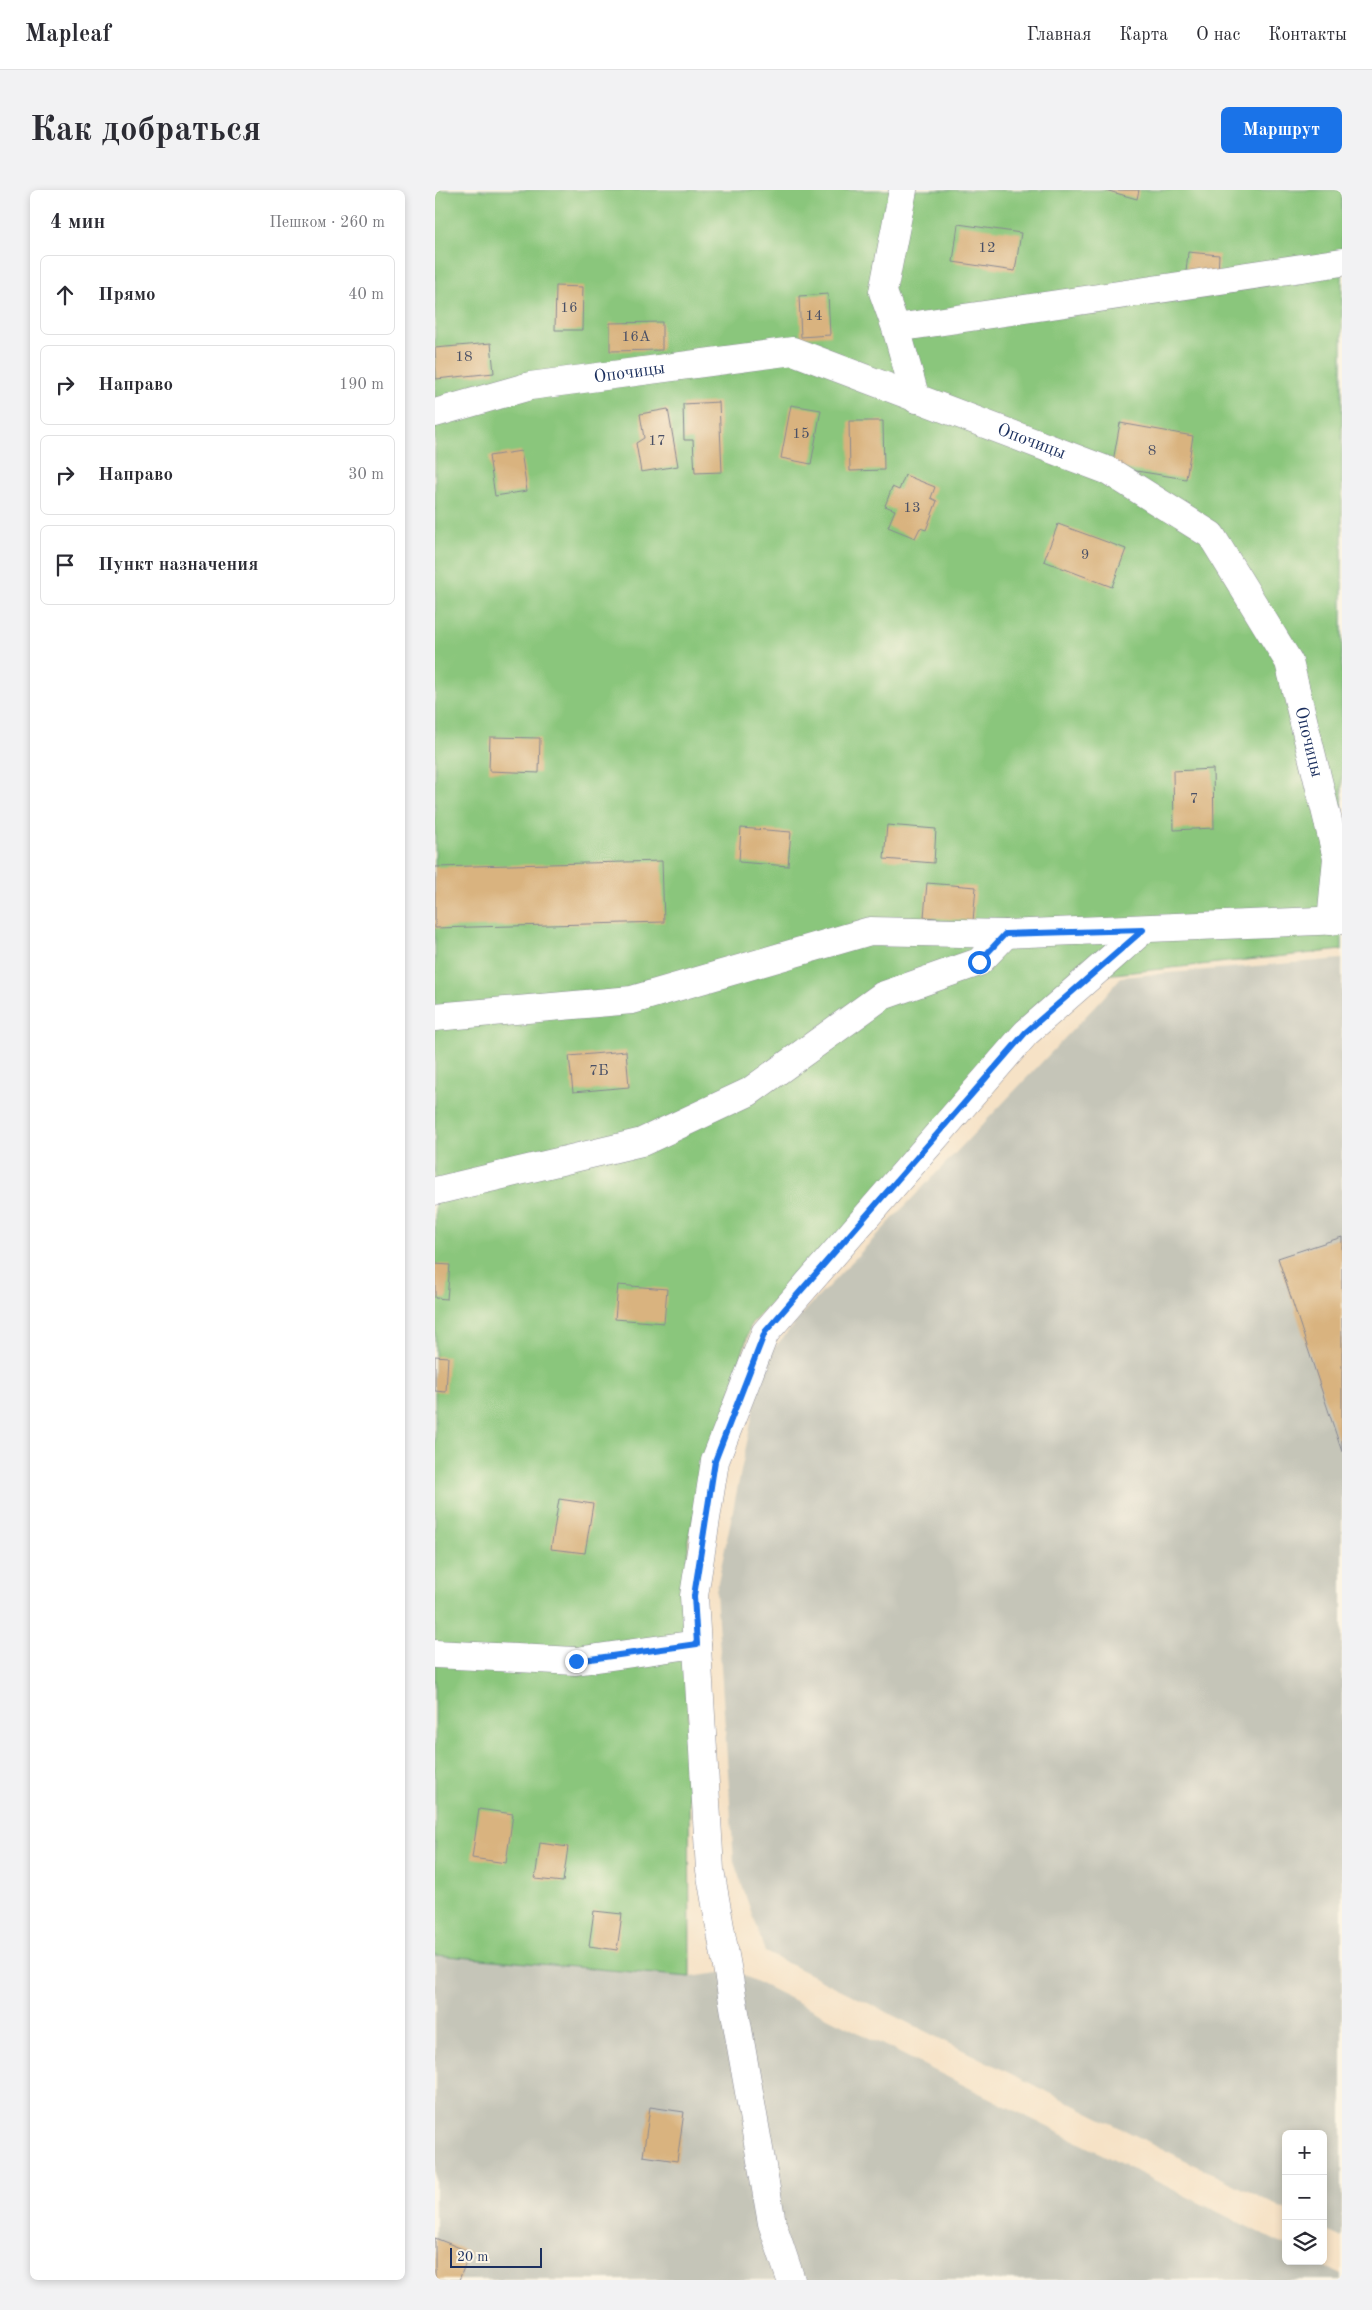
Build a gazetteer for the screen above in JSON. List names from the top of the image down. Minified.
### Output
{"streets":{"street":["Опочицы"]},"house_numbers":["12","16","14","16А","18","15","17","8","13","9","7","7Б"],"scale_bar":"20 m","page":{"header":"Mapleaf","nav":["Главная","Карта","О нас","Контакты"],"buttons":"Маршрут","title":"Как добраться","heading":["4 мин","Пешком · 260 m"],"list":[["Прямо","40 m"],["Направо","190 m"],["Направо","30 m"],"Пункт назначения"],"map_buttons":["+","−"],"scale":"20 m"}}
